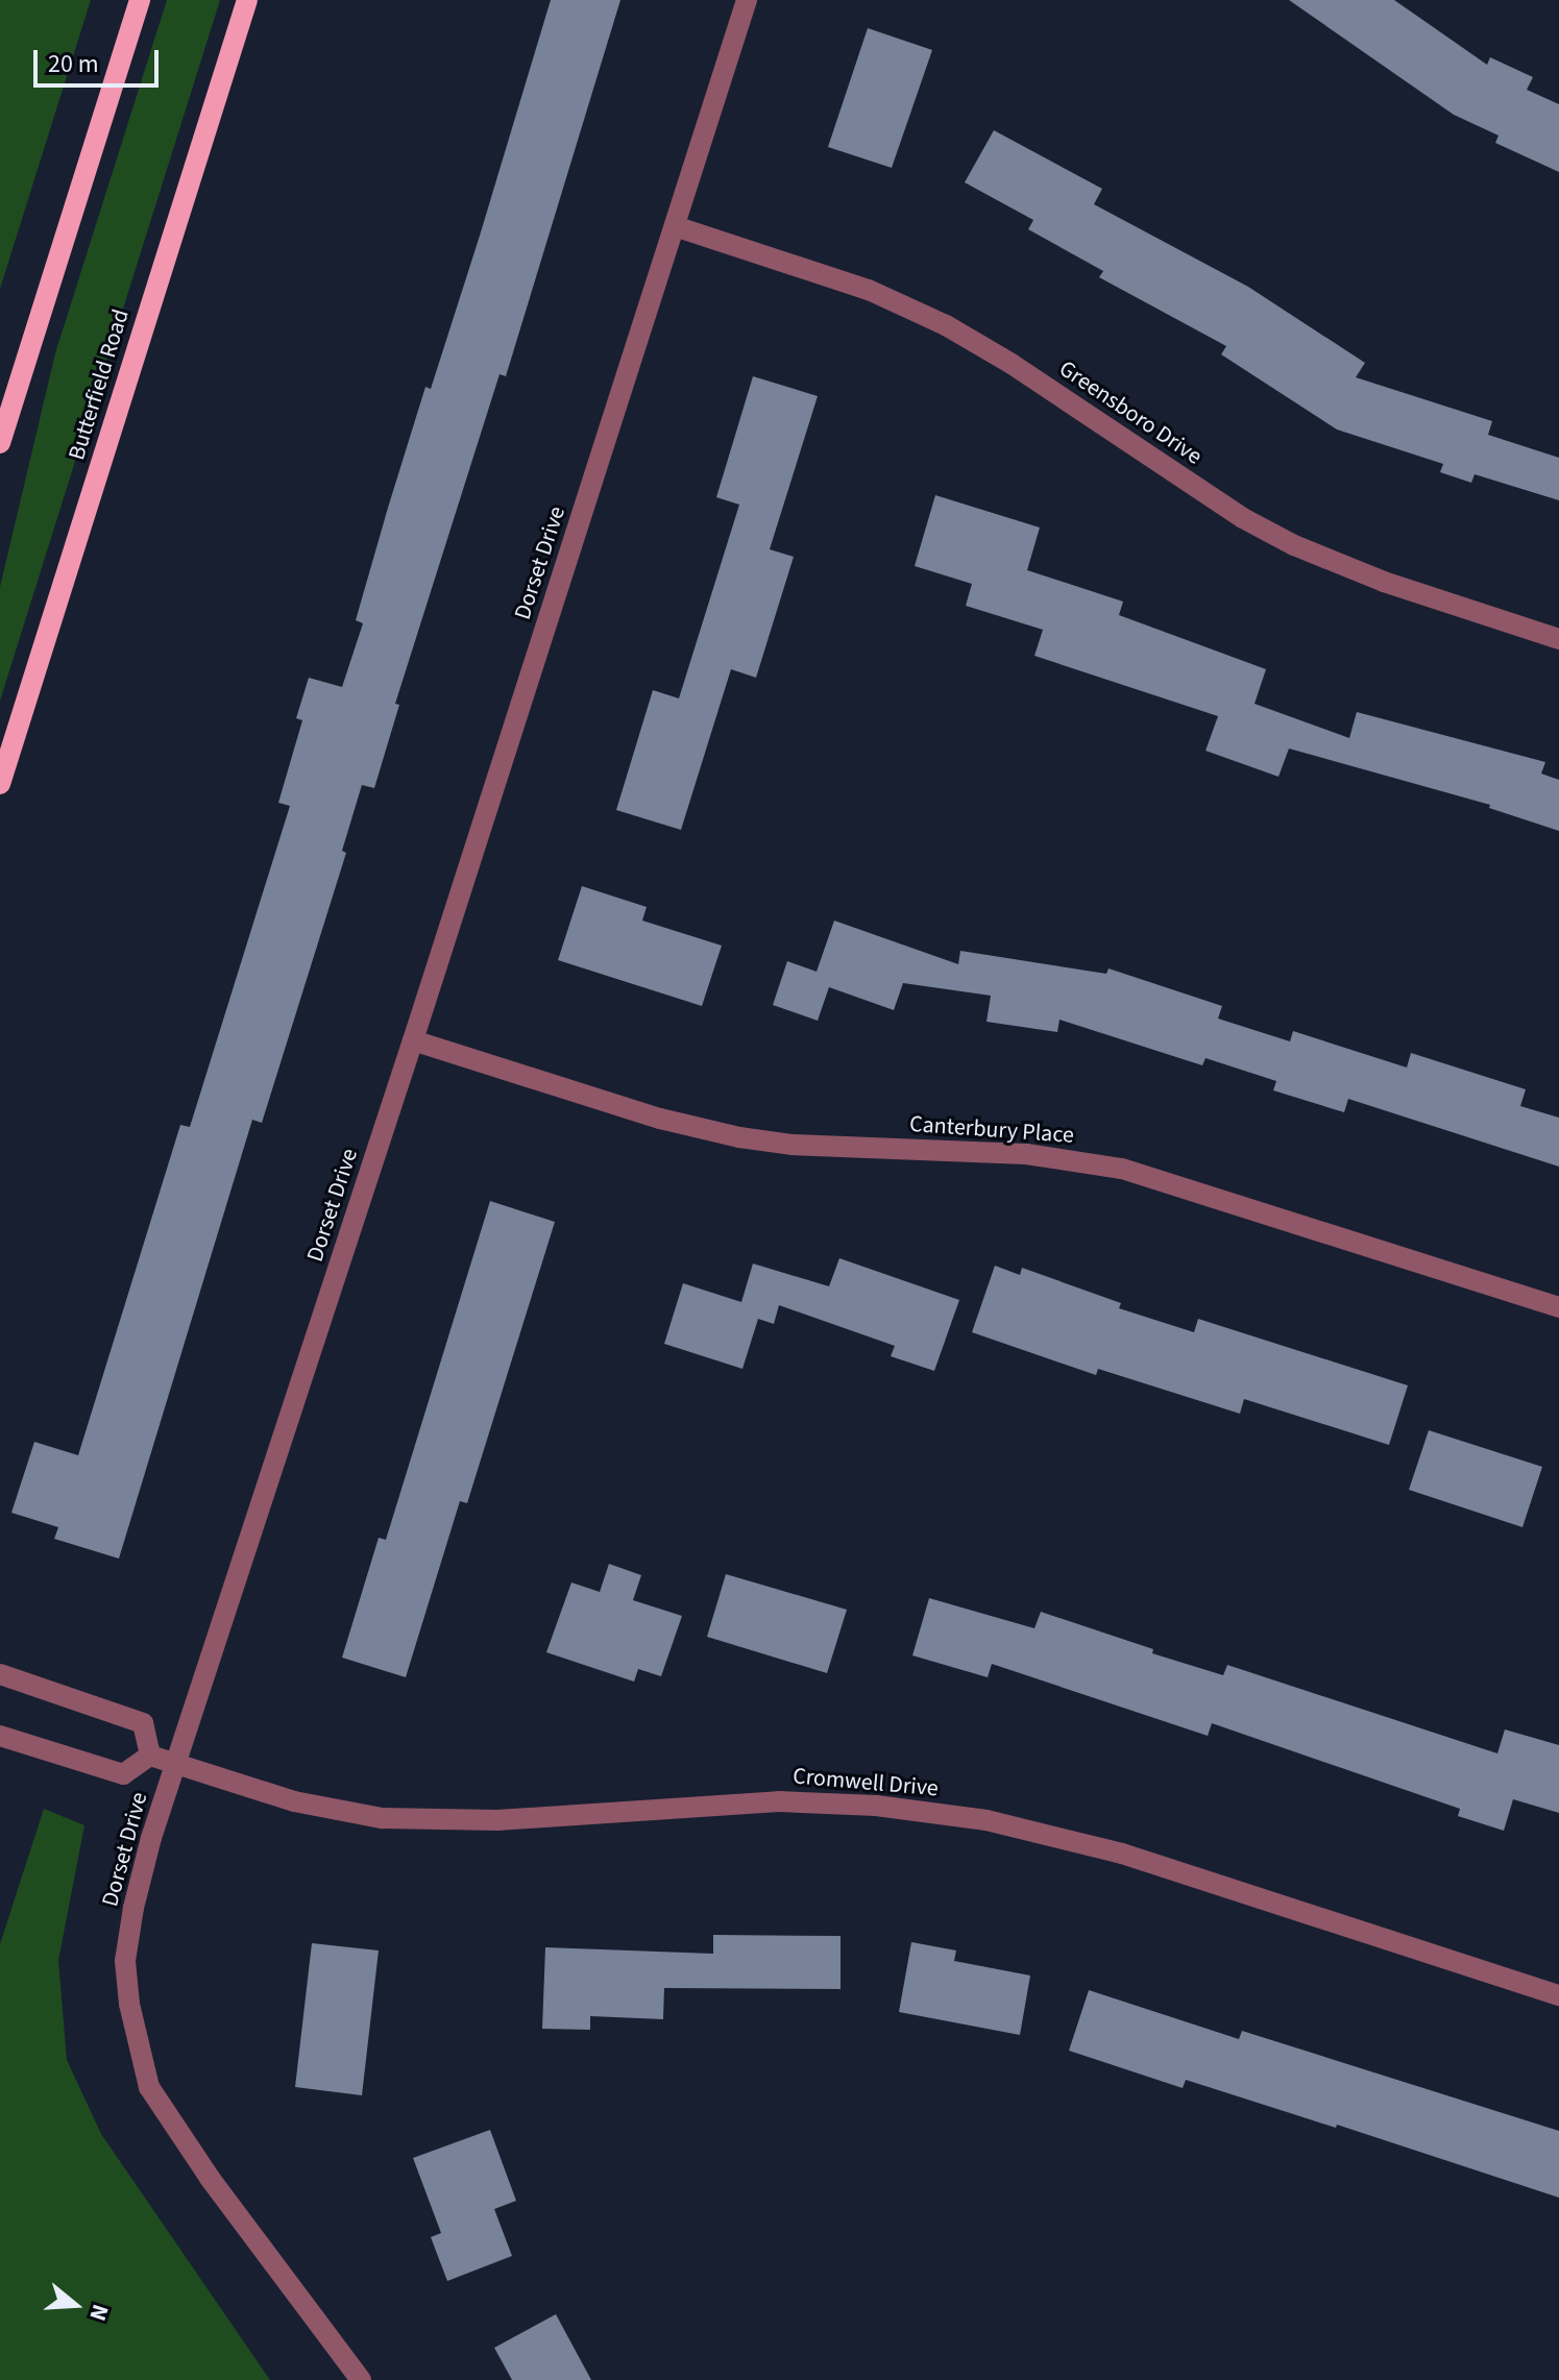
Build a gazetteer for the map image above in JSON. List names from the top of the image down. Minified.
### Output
{"streets":{"main road":["Butterfield Road"],"street":["Greensboro Drive","Dorset Drive","Canterbury Place","Cromwell Drive"]},"crossings":[["Greensboro Drive","Dorset Drive"],["Dorset Drive","Canterbury Place"],["Dorset Drive","Cromwell Drive"]],"scale_bar":"20 m","north":"right"}
